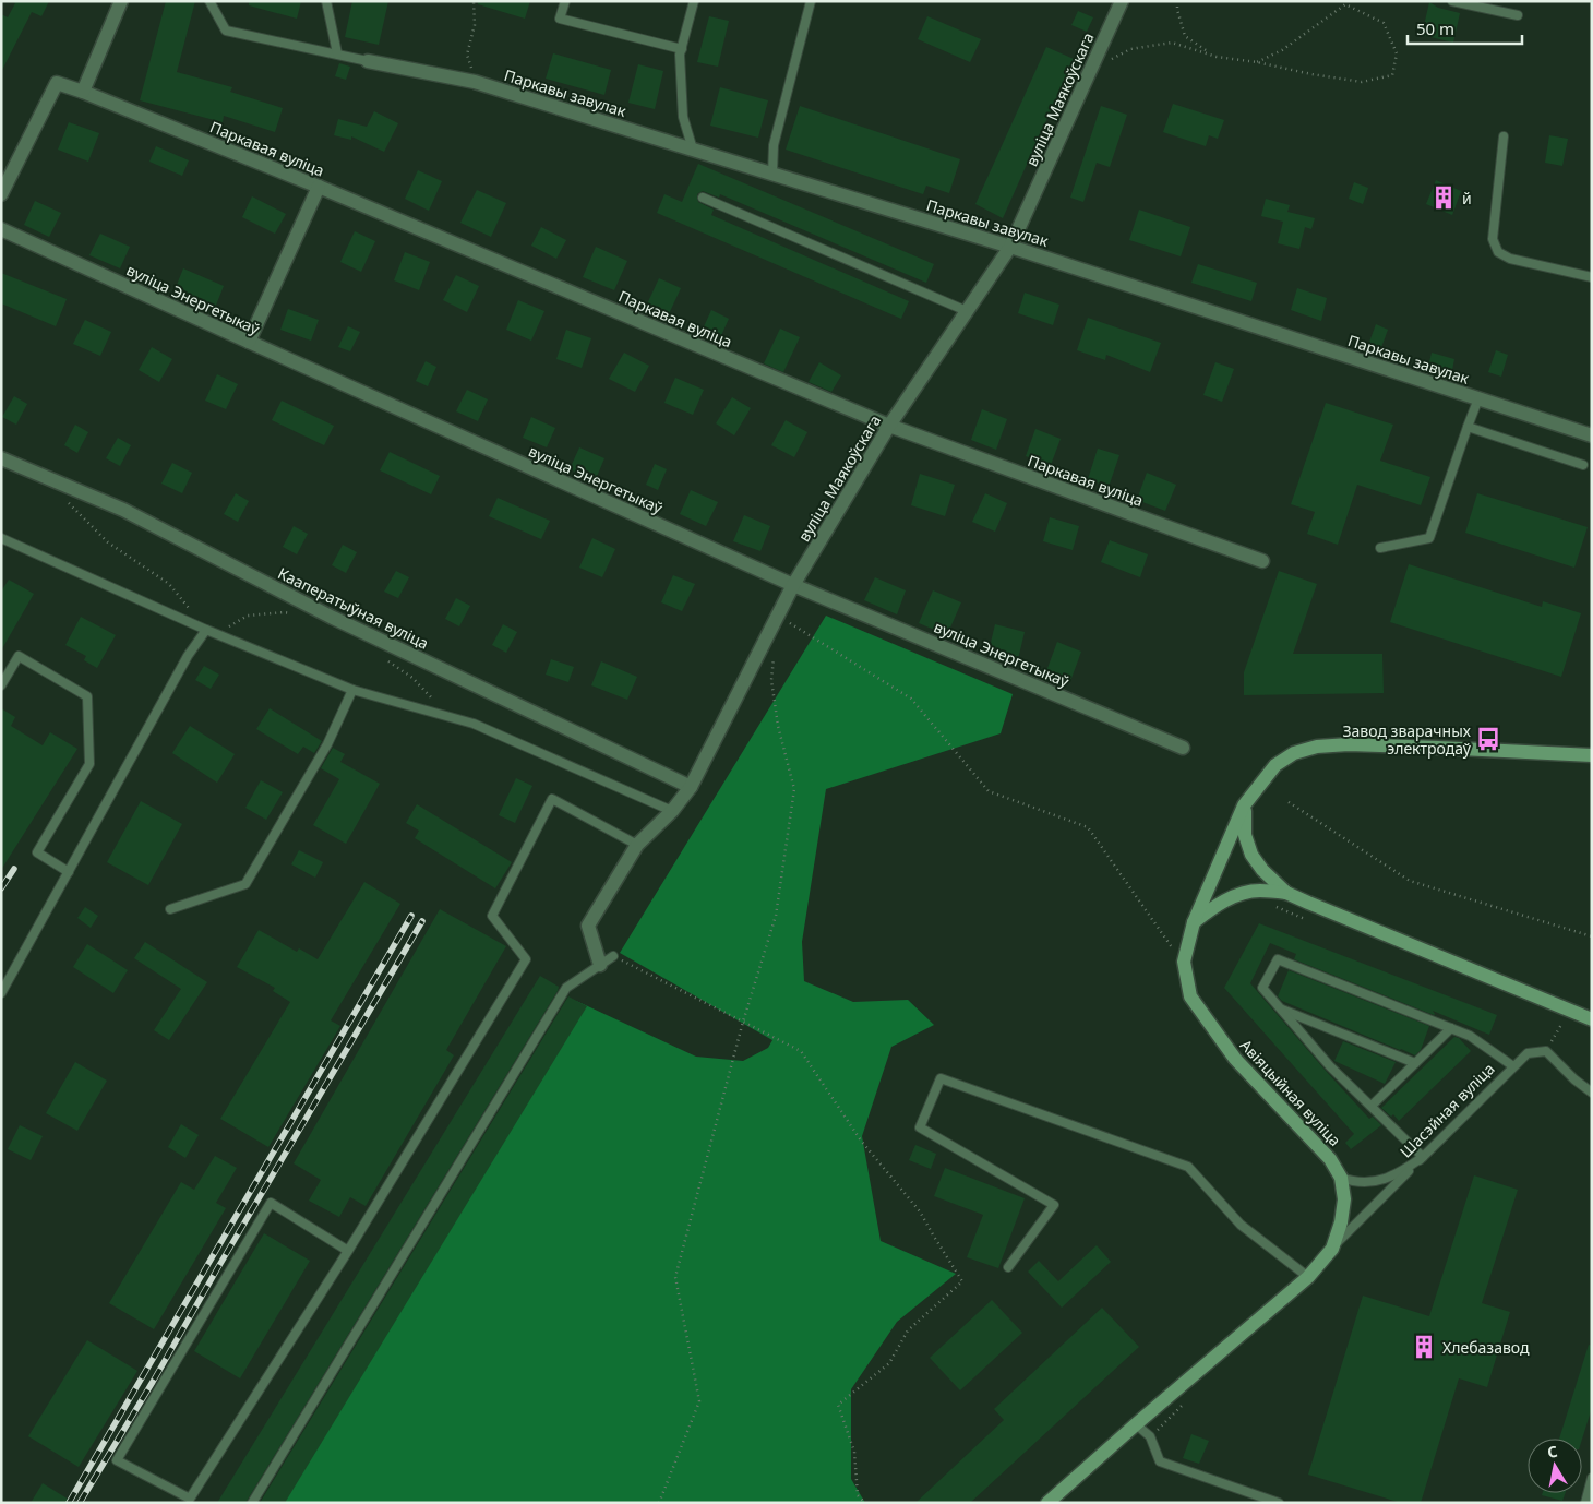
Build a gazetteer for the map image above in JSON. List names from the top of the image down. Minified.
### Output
{"streets":{"main road":["Авіяцыйная вуліца"],"street":["Паркавы завулак","вуліца Маякоўскага","Паркавая вуліца","вуліца Энергетыкаў","Кааператыўная вуліца"],"lane":["Шасэйная вуліца"]},"crossings":[["Паркавы завулак","вуліца Маякоўскага"],["вуліца Маякоўскага","Паркавая вуліца"],["вуліца Маякоўскага","вуліца Энергетыкаў"],["вуліца Маякоўскага","Кааператыўная вуліца"],["Авіяцыйная вуліца","Шасэйная вуліца"]],"places":{"building":["й","Хлебазавод"],"bus stop":["Завод зварачных электродаў"]},"scale_bar":"50 m","north":"top"}
